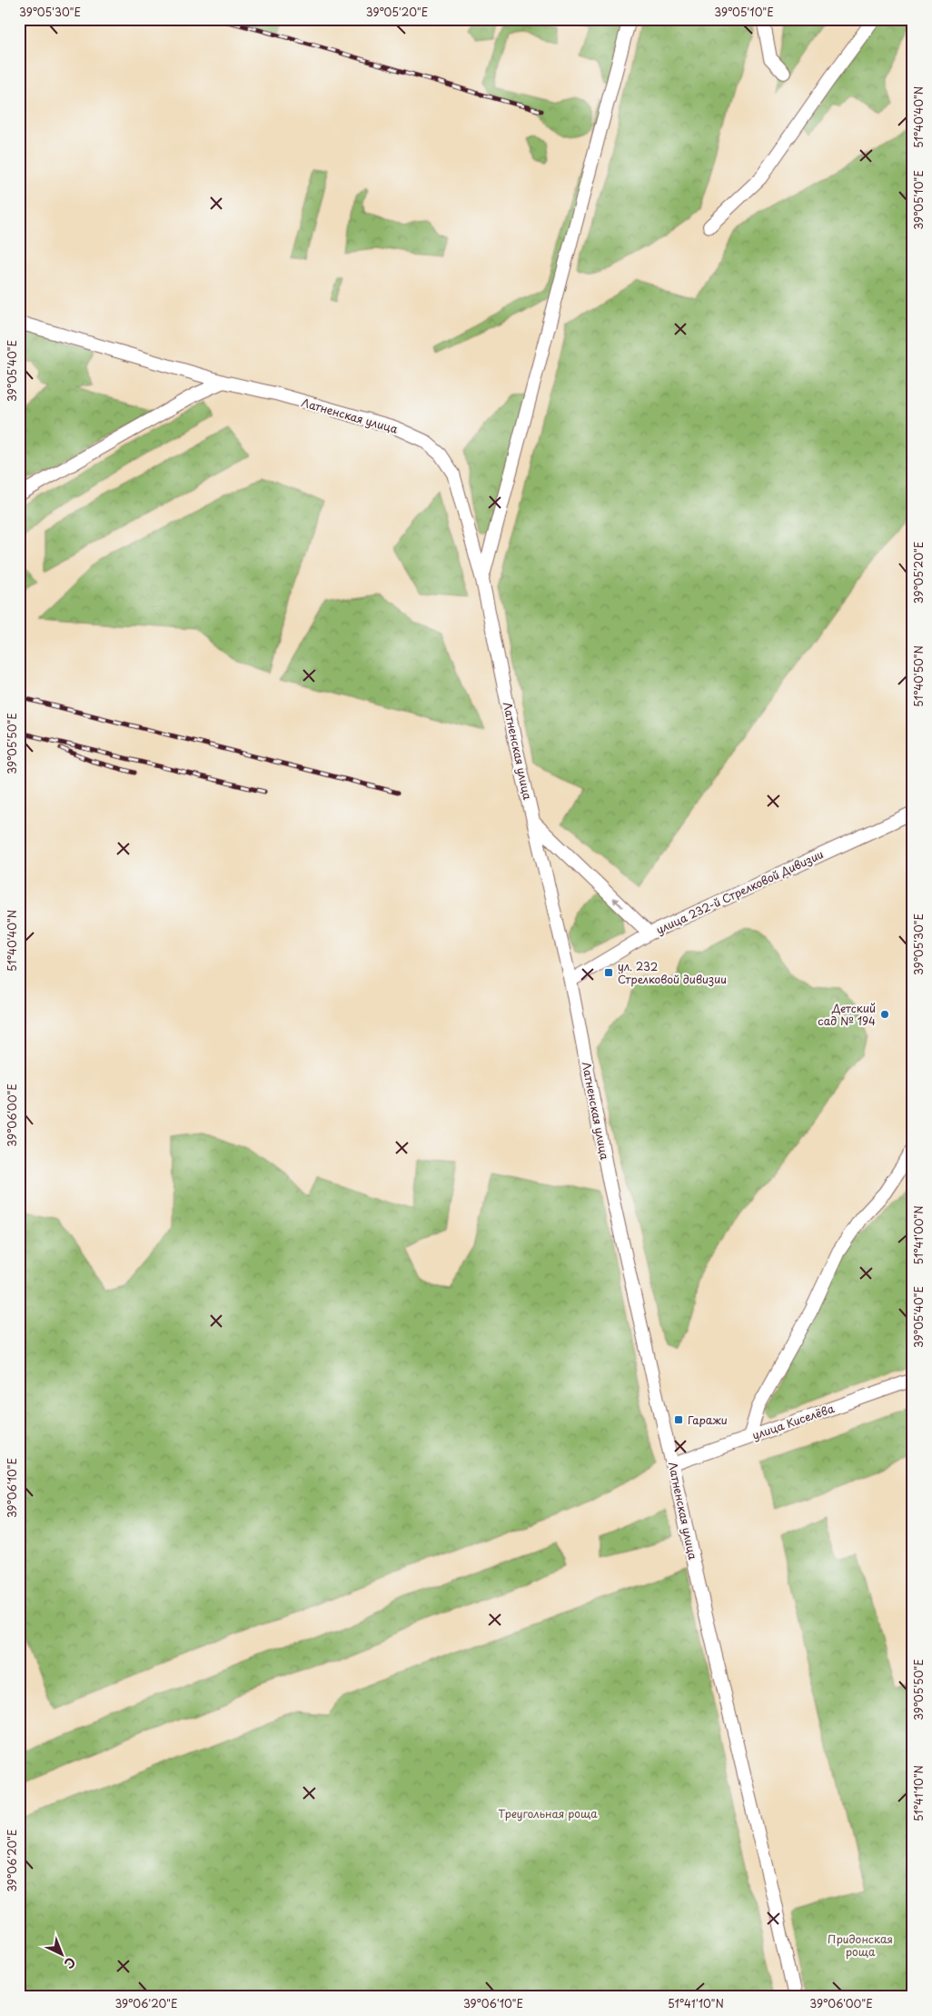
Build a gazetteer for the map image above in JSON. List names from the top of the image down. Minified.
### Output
{"streets":{"street":["Латненская улица","улица 232-й Стрелковой Дивизии","улица Киселёва"]},"crossings":[["Латненская улица","улица 232-й Стрелковой Дивизии"],["Латненская улица","улица Киселёва"]],"parks":["Треугольная роща","Придонская роща"],"places":{"transit":["ул. 232 Стрелковой дивизии","Гаражи"],"other":["Детский сад № 194"]},"north":"bottom right","coordinates":["39°05'30\"E","39°05'20\"E","39°05'10\"E","51°40'40\"N","39°05'40\"E","51°40'50\"N","39°05'50\"E","39°06'00\"E","51°41'00\"N","39°06'10\"E","51°41'10\"N","39°06'20\"E"]}
